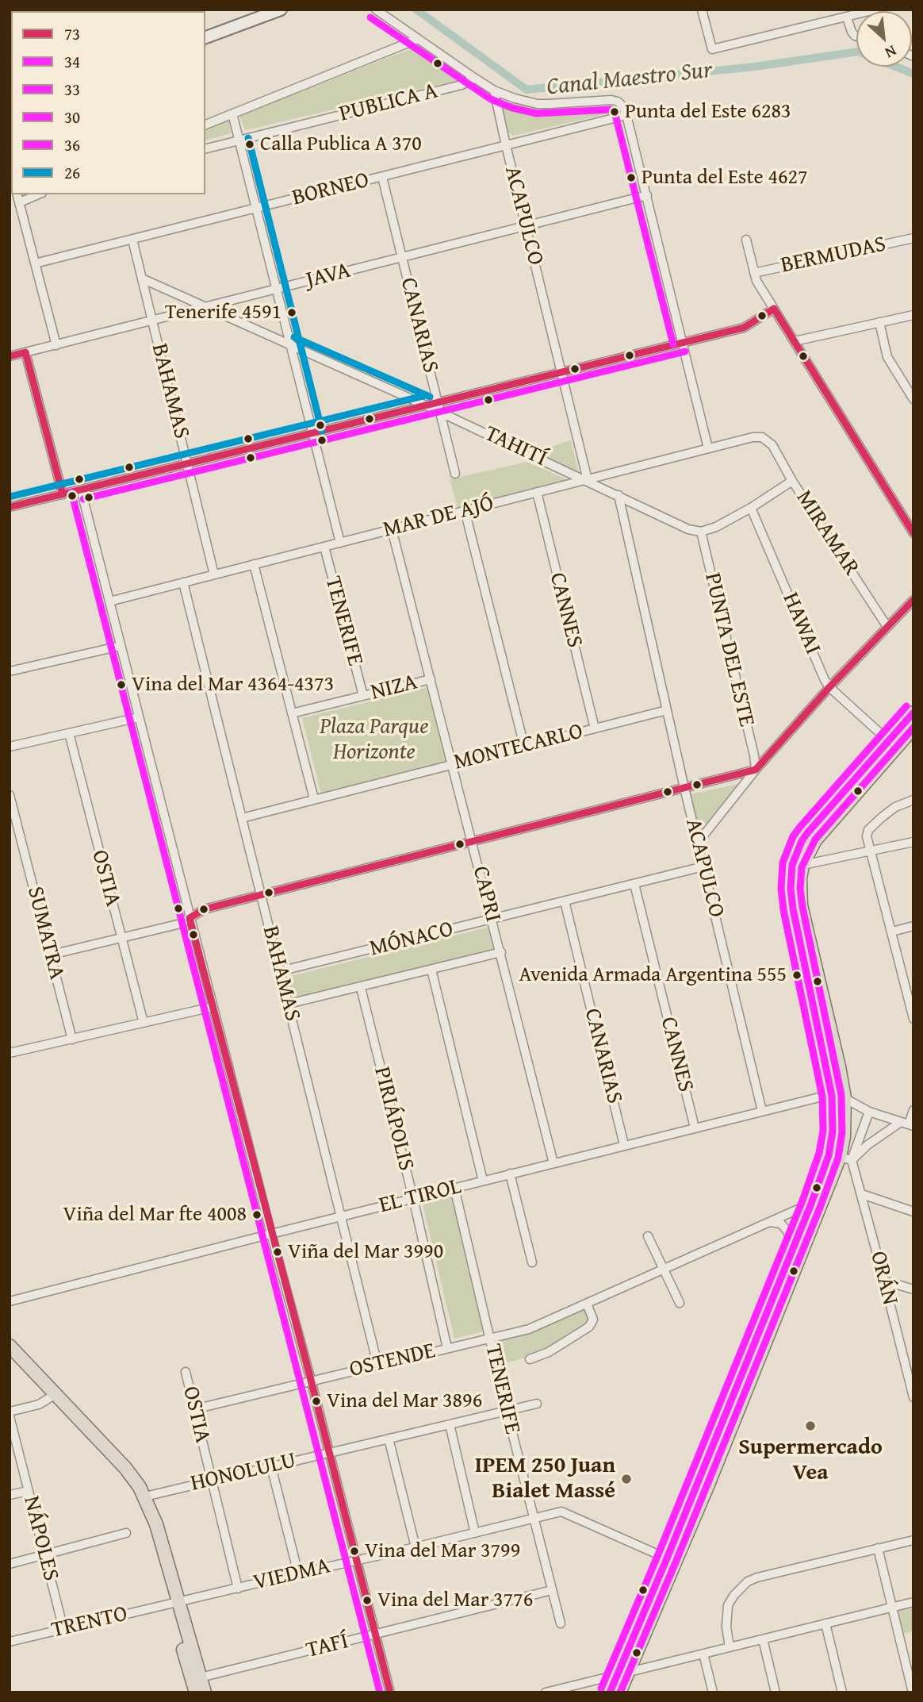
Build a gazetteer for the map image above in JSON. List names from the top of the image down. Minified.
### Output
{"streets":{"street":["PUBLICA A","BORNEO","ACAPULCO","BERMUDAS","JAVA","CANARIAS","BAHAMAS","TAHITÍ","MAR DE AJÓ","MIRAMAR","CANNES","TENERIFE","HAWAI","PUNTA DEL ESTE","NIZA","MONTECARLO","OSTIA","CAPRI","SUMATRA","MÓNACO","PIRIÁPOLIS","EL TIROL","ORÁN","OSTENDE","HONOLULU","NÁPOLES","VIEDMA","TRENTO","TAFÍ"]},"crossings":[["PUBLICA A","TENERIFE"],["BORNEO","ACAPULCO"],["BORNEO","CANARIAS"],["BORNEO","BAHAMAS"],["BORNEO","TENERIFE"],["ACAPULCO","BERMUDAS"],["ACAPULCO","JAVA"],["ACAPULCO","TAHITÍ"],["ACAPULCO","MAR DE AJÓ"],["ACAPULCO","MONTECARLO"],["ACAPULCO","MÓNACO"],["ACAPULCO","EL TIROL"],["BERMUDAS","CANARIAS"],["BERMUDAS","BAHAMAS"],["BERMUDAS","TAHITÍ"],["BERMUDAS","TENERIFE"],["JAVA","CANARIAS"],["JAVA","BAHAMAS"],["JAVA","TAHITÍ"],["JAVA","TENERIFE"],["CANARIAS","TAHITÍ"],["CANARIAS","MÓNACO"],["CANARIAS","EL TIROL"],["BAHAMAS","TAHITÍ"],["BAHAMAS","MAR DE AJÓ"],["BAHAMAS","MONTECARLO"],["BAHAMAS","MÓNACO"],["BAHAMAS","EL TIROL"],["BAHAMAS","OSTENDE"],["TAHITÍ","MAR DE AJÓ"],["TAHITÍ","TENERIFE"],["TAHITÍ","PUNTA DEL ESTE"],["MAR DE AJÓ","MIRAMAR"],["MAR DE AJÓ","CANNES"],["MAR DE AJÓ","TENERIFE"],["MAR DE AJÓ","CAPRI"],["CANNES","MONTECARLO"],["CANNES","MÓNACO"],["CANNES","EL TIROL"],["TENERIFE","NIZA"],["TENERIFE","EL TIROL"],["TENERIFE","OSTENDE"],["TENERIFE","HONOLULU"],["TENERIFE","VIEDMA"],["TENERIFE","TAFÍ"],["NIZA","CAPRI"],["MONTECARLO","CAPRI"],["OSTIA","OSTENDE"],["OSTIA","HONOLULU"],["OSTIA","VIEDMA"],["CAPRI","MÓNACO"],["CAPRI","EL TIROL"],["MÓNACO","PIRIÁPOLIS"],["PIRIÁPOLIS","EL TIROL"],["PIRIÁPOLIS","OSTENDE"],["NÁPOLES","TRENTO"],["VIEDMA","TRENTO"]],"water":["Canal Maestro Sur"],"parks":["Plaza Parque Horizonte"],"places":["Punta del Este 6283","Calla Publica A 370","Punta del Este 4627","Tenerife 4591","Vina del Mar 4364-4373","Avenida Armada Argentina 555","Viña del Mar fte 4008","Viña del Mar 3990","Vina del Mar 3896","Supermercado Vea","IPEM 250 Juan Bialet Massé","Vina del Mar 3799","Vina del Mar 3776"],"lines":["transit line 34","transit line 26","transit line 73","transit line 36","transit line 33","transit line 30"],"legend":["73","34","33","30","36","26"],"north":"bottom right"}
